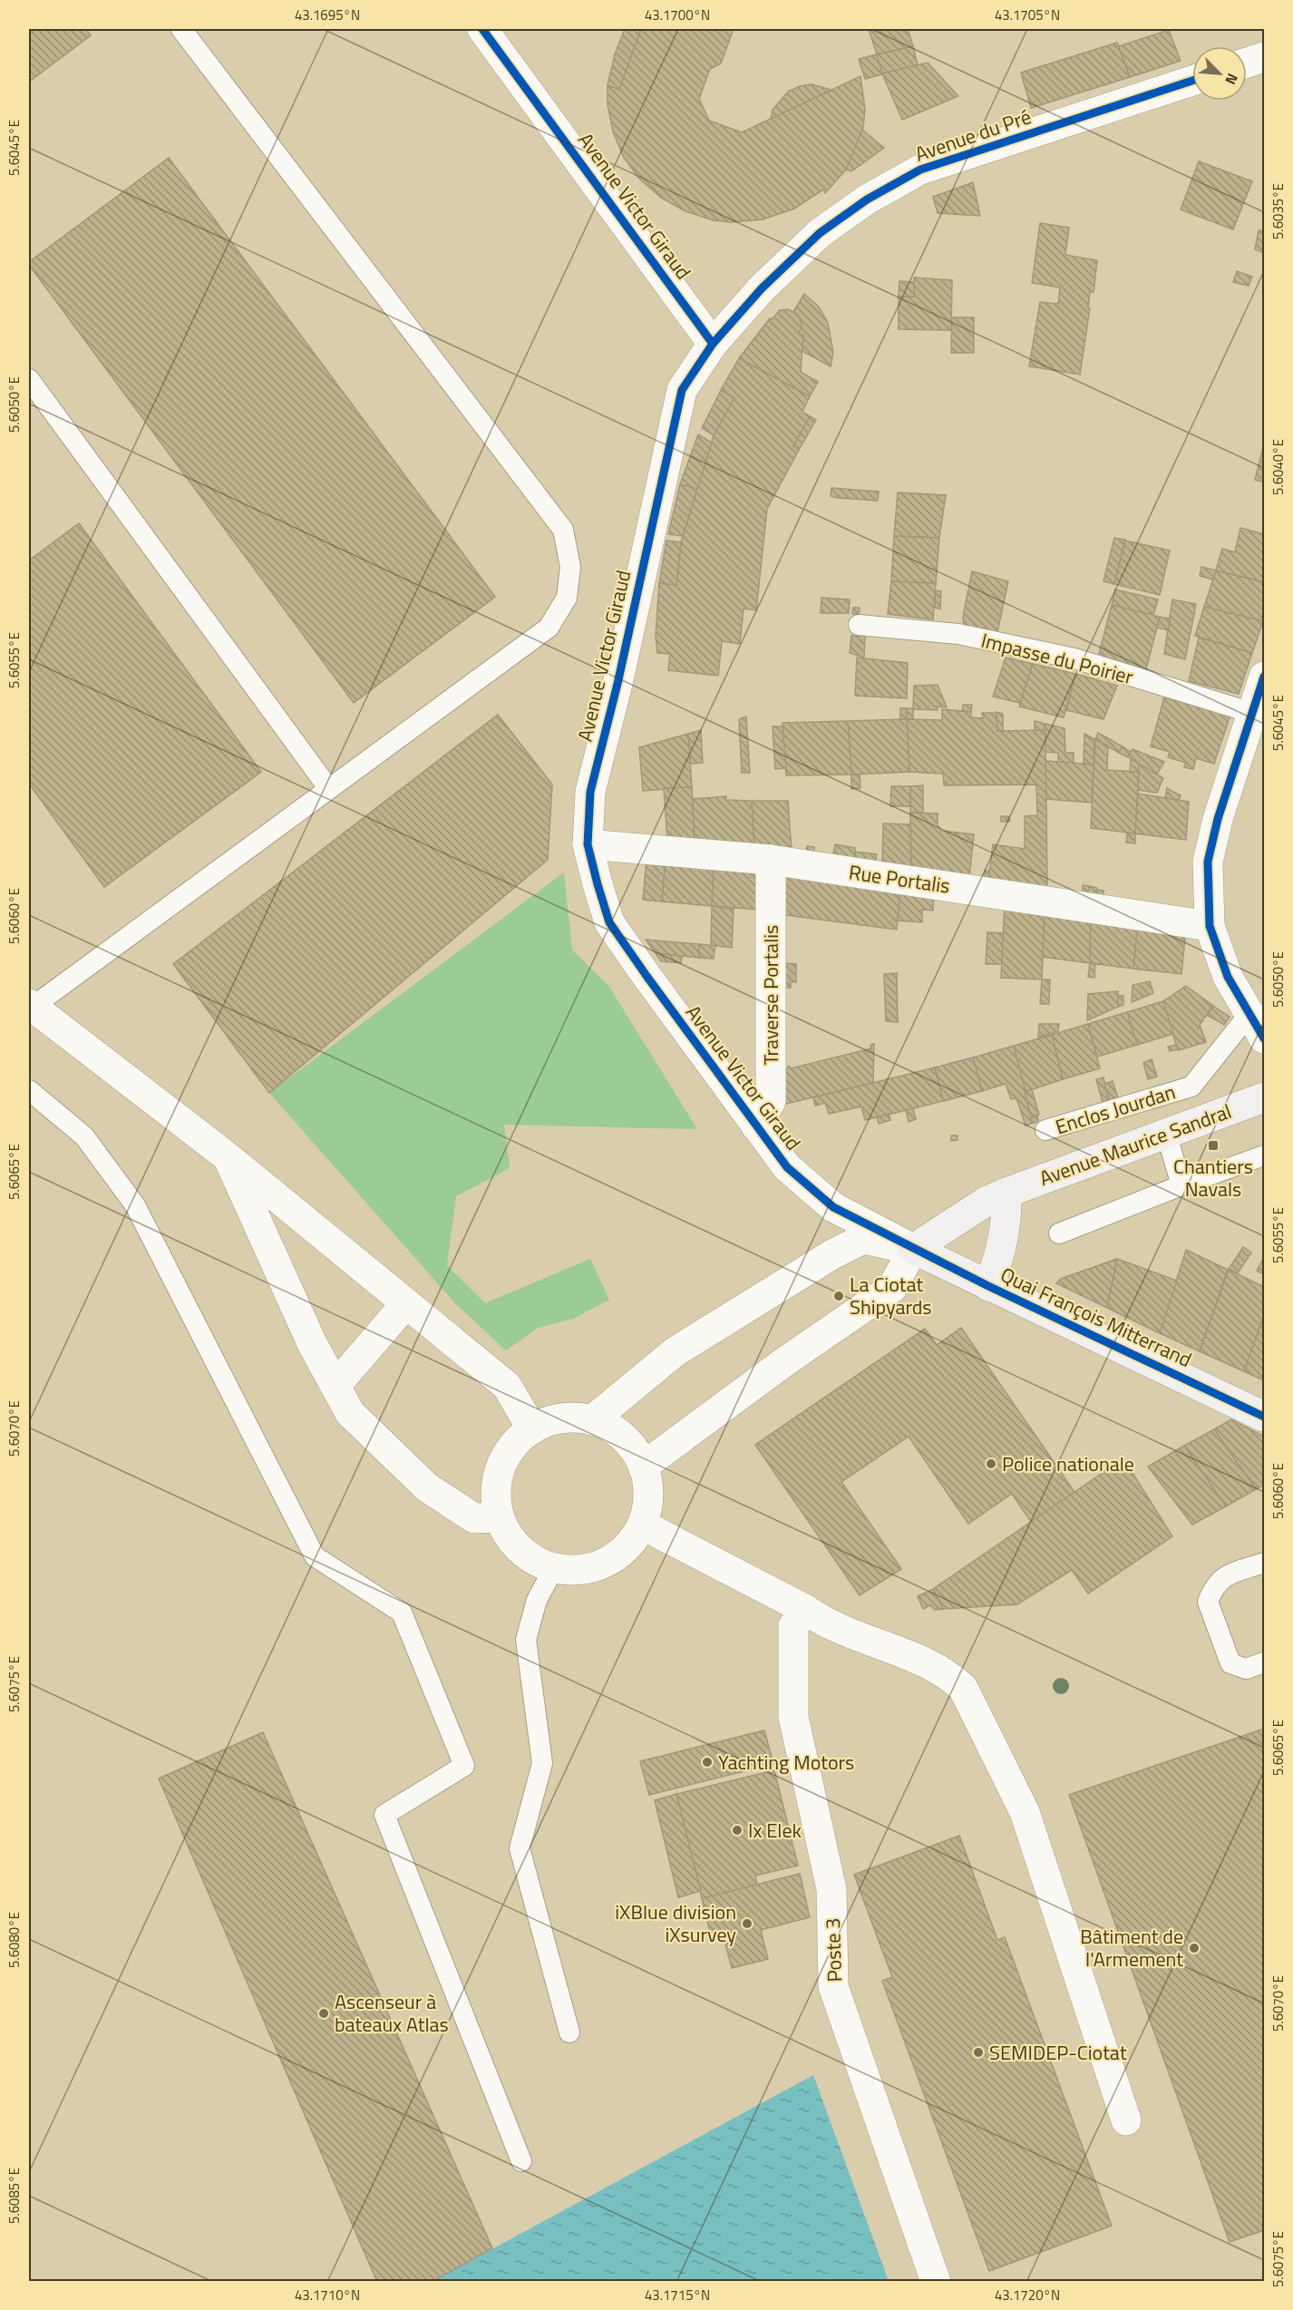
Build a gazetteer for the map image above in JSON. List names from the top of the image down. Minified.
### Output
{"streets":{"street":["Avenue du Pré","Avenue Victor Giraud","Rue Portalis","Traverse Portalis","Avenue Maurice Sandral","Quai François Mitterrand","Poste 3"],"lane":["Impasse du Poirier","Enclos Jourdan"]},"crossings":[["Avenue du Pré","Avenue Victor Giraud"],["Avenue Victor Giraud","Rue Portalis"],["Avenue Victor Giraud","Traverse Portalis"],["Avenue Victor Giraud","Avenue Maurice Sandral"],["Avenue Victor Giraud","Quai François Mitterrand"],["Rue Portalis","Traverse Portalis"],["Avenue Maurice Sandral","Quai François Mitterrand"]],"places":{"transit":["Chantiers Navals"],"other":["La Ciotat Shipyards","Police nationale","Yachting Motors","Ix Elek","iXBlue division iXsurvey","Bâtiment de l'Armement","Ascenseur à bateaux Atlas","SEMIDEP-Ciotat"]},"north":"bottom right","coordinates":["43.1695°N","43.1700°N","43.1705°N","5.6045°E","5.6035°E","5.6050°E","5.6040°E","5.6055°E","5.6060°E","5.6065°E","5.6070°E","5.6075°E","5.6080°E","5.6085°E","43.1710°N","43.1715°N","43.1720°N"]}
